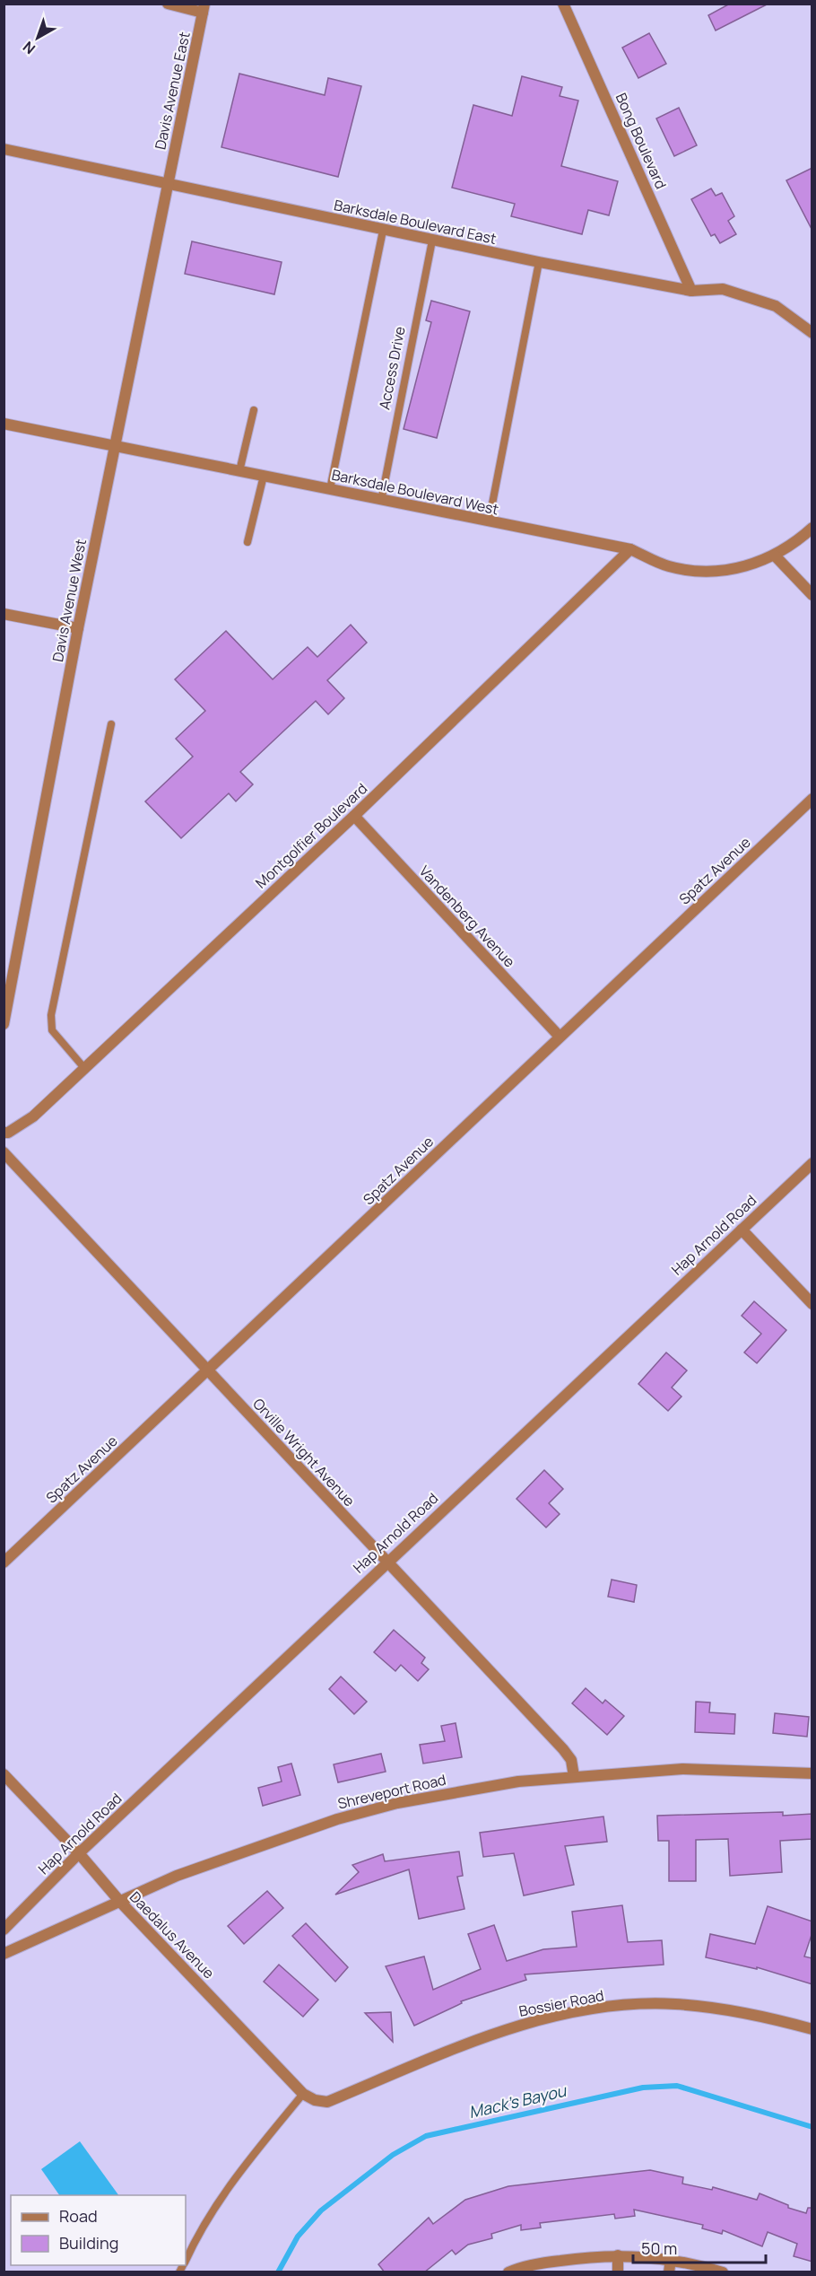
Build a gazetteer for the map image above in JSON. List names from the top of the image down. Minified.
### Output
{"streets":{"street":["Davis Avenue East","Bong Boulevard","Barksdale Boulevard East","Barksdale Boulevard West","Davis Avenue West","Montgolfier Boulevard","Spatz Avenue","Vandenberg Avenue","Hap Arnold Road","Orville Wright Avenue","Shreveport Road","Daedalus Avenue","Bossier Road"],"lane":["Access Drive"]},"crossings":[["Davis Avenue East","Barksdale Boulevard East"],["Davis Avenue East","Davis Avenue West"],["Bong Boulevard","Barksdale Boulevard East"],["Barksdale Boulevard East","Access Drive"],["Barksdale Boulevard East","Davis Avenue West"],["Access Drive","Barksdale Boulevard West"],["Barksdale Boulevard West","Davis Avenue West"],["Barksdale Boulevard West","Montgolfier Boulevard"],["Montgolfier Boulevard","Vandenberg Avenue"],["Spatz Avenue","Vandenberg Avenue"],["Spatz Avenue","Orville Wright Avenue"],["Hap Arnold Road","Orville Wright Avenue"],["Hap Arnold Road","Daedalus Avenue"],["Orville Wright Avenue","Shreveport Road"],["Shreveport Road","Daedalus Avenue"],["Daedalus Avenue","Bossier Road"]],"water":["Mack's Bayou"],"legend":["Road","Building"],"scale_bar":"50 m","north":"bottom left"}
